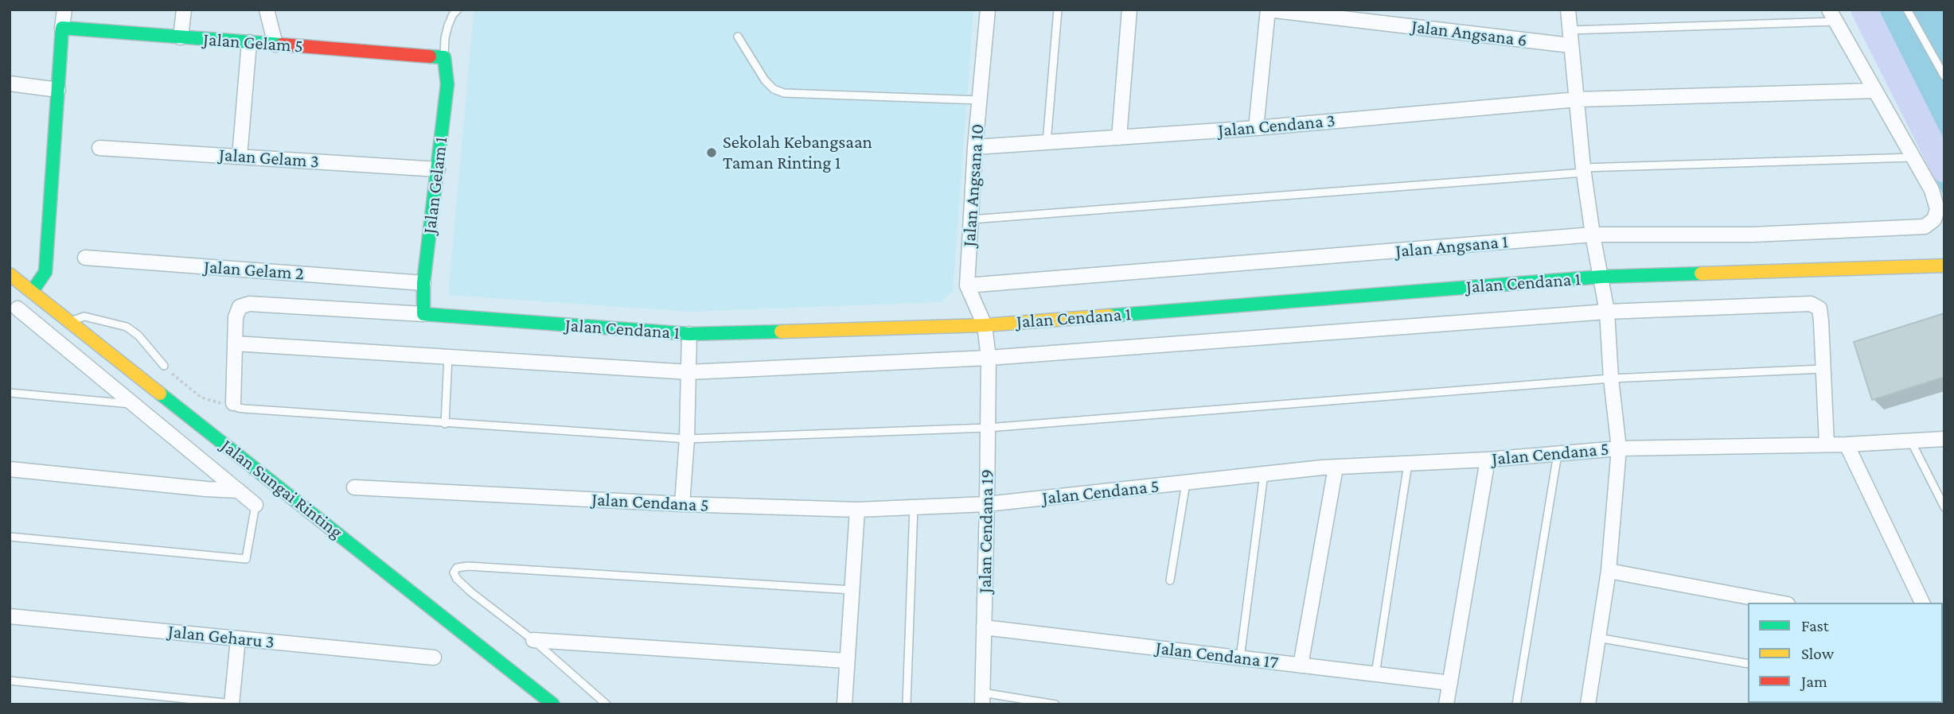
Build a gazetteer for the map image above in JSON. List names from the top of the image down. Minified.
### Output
{"streets":{"street":["Jalan Angsana 6","Jalan Gelam 5","Jalan Cendana 3","Jalan Gelam 3","Jalan Gelam 1","Jalan Angsana 10","Jalan Angsana 1","Jalan Gelam 2","Jalan Cendana 1","Jalan Cendana 5","Jalan Sungai Rinting","Jalan Cendana 19","Jalan Geharu 3","Jalan Cendana 17"]},"crossings":[["Jalan Gelam 5","Jalan Gelam 1"],["Jalan Cendana 3","Jalan Angsana 10"],["Jalan Gelam 3","Jalan Gelam 1"],["Jalan Gelam 1","Jalan Gelam 2"],["Jalan Gelam 1","Jalan Cendana 1"],["Jalan Angsana 10","Jalan Angsana 1"],["Jalan Angsana 10","Jalan Cendana 1"],["Jalan Angsana 10","Jalan Cendana 19"],["Jalan Cendana 1","Jalan Cendana 19"],["Jalan Cendana 5","Jalan Cendana 19"],["Jalan Cendana 19","Jalan Cendana 17"]],"places":["Sekolah Kebangsaan Taman Rinting 1"],"legend":["Fast","Slow","Jam"]}
